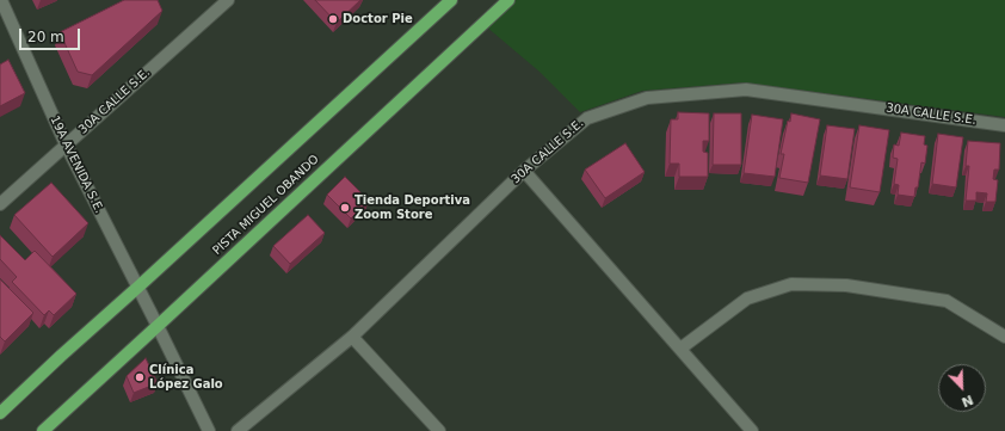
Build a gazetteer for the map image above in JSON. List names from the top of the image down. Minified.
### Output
{"streets":{"main road":["PISTA MIGUEL OBANDO"],"street":["30A CALLE S.E.","19A AVENIDA S.E."]},"crossings":[["30A CALLE S.E.","19A AVENIDA S.E."],["19A AVENIDA S.E.","PISTA MIGUEL OBANDO"]],"places":["Doctor Pie","Tienda Deportiva Zoom Store","Clínica López Galo"],"scale_bar":"20 m","north":"bottom right"}
